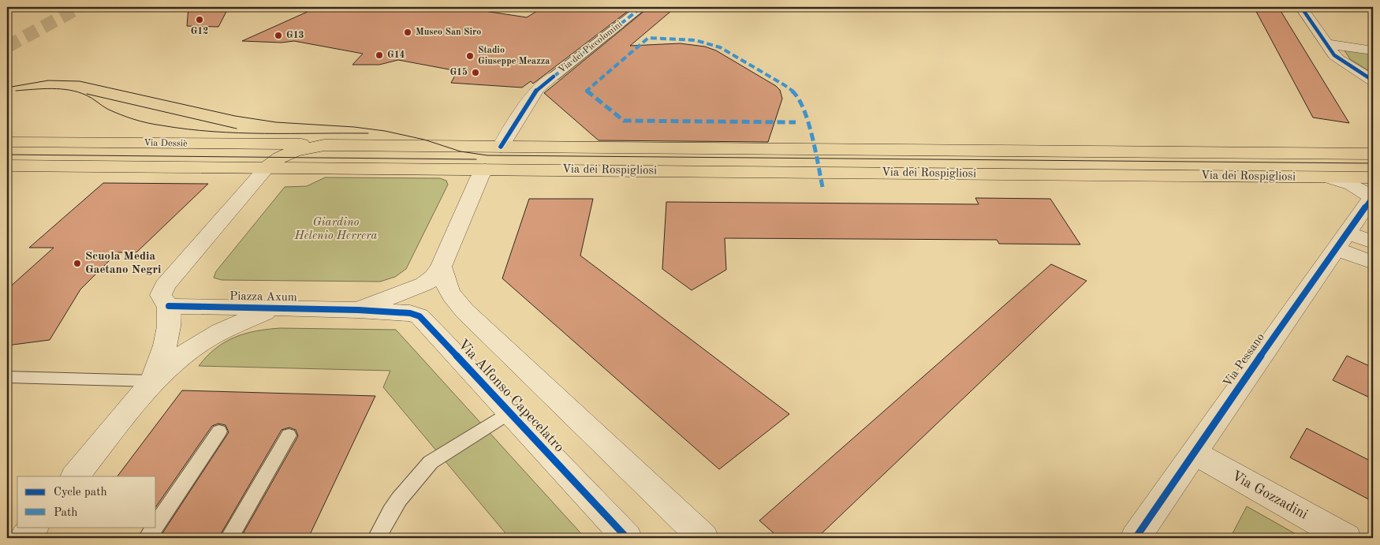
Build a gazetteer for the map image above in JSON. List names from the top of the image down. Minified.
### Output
{"streets":{"main road":["Via Dessiè","Via dei Rospigliosi","Piazza Axum"],"street":["Via dei Piccolomini","Via Pessano","Via Alfonso Capecelatro","Via Gozzadini"]},"crossings":[["Via dei Piccolomini","Via dei Rospigliosi"],["Via dei Piccolomini","Piazza Axum"],["Via dei Rospigliosi","Piazza Axum"],["Via dei Rospigliosi","Via Pessano"],["Piazza Axum","Via Alfonso Capecelatro"],["Via Pessano","Via Gozzadini"]],"parks":["Giardino Helenio Herrera"],"places":["G12","Museo San Siro","G13","G14","Stadio Giuseppe Meazza","G15","Scuola Media Gaetano Negri"],"legend":["Cycle path","Path"]}
